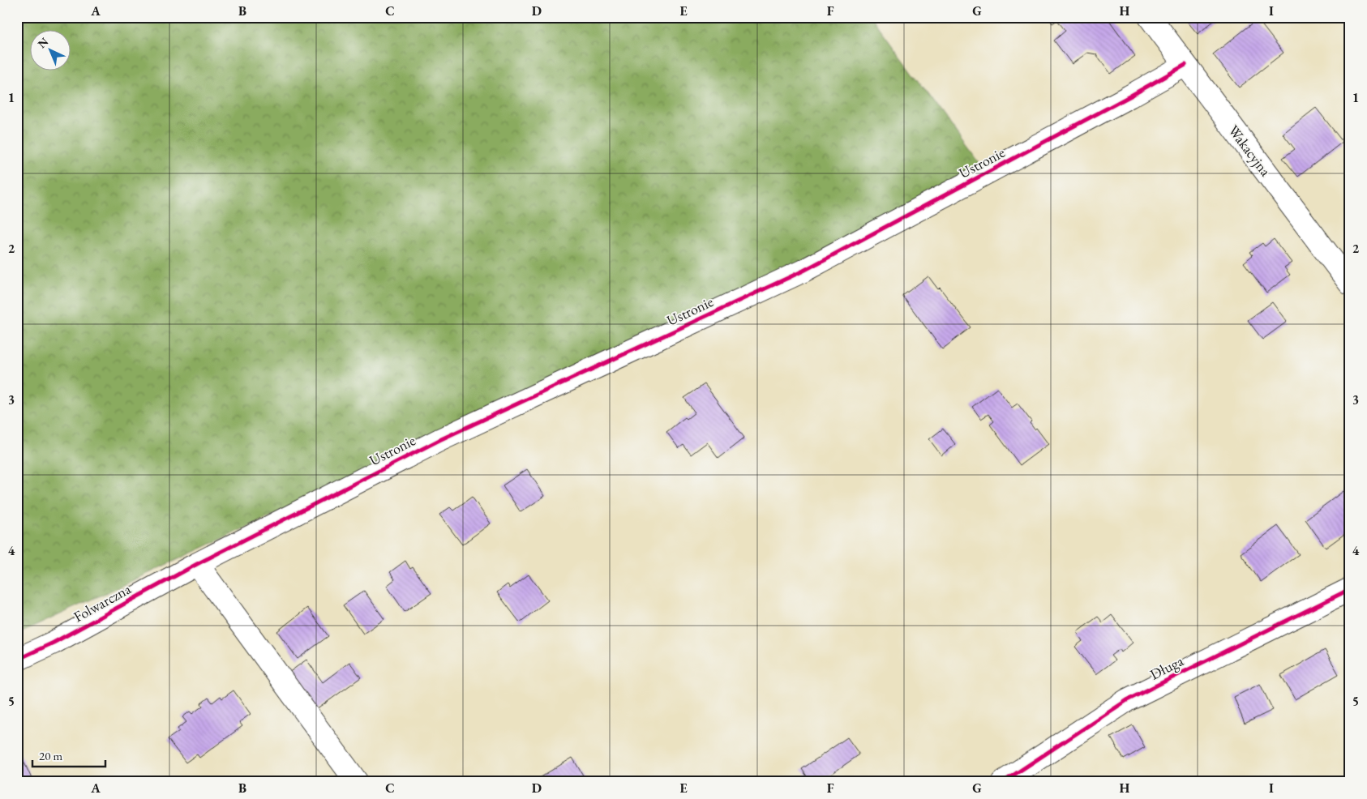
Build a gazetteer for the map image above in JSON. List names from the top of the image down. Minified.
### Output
{"streets":{"street":["Wakacyjna","Ustronie","Folwarczna","Długa"]},"crossings":[["Wakacyjna","Ustronie"],["Ustronie","Folwarczna"]],"scale_bar":"20 m","north":"top left","grid":{"columns":["A","B","C","D","E","F","G","H","I"],"rows":["1","2","3","4","5"]}}
